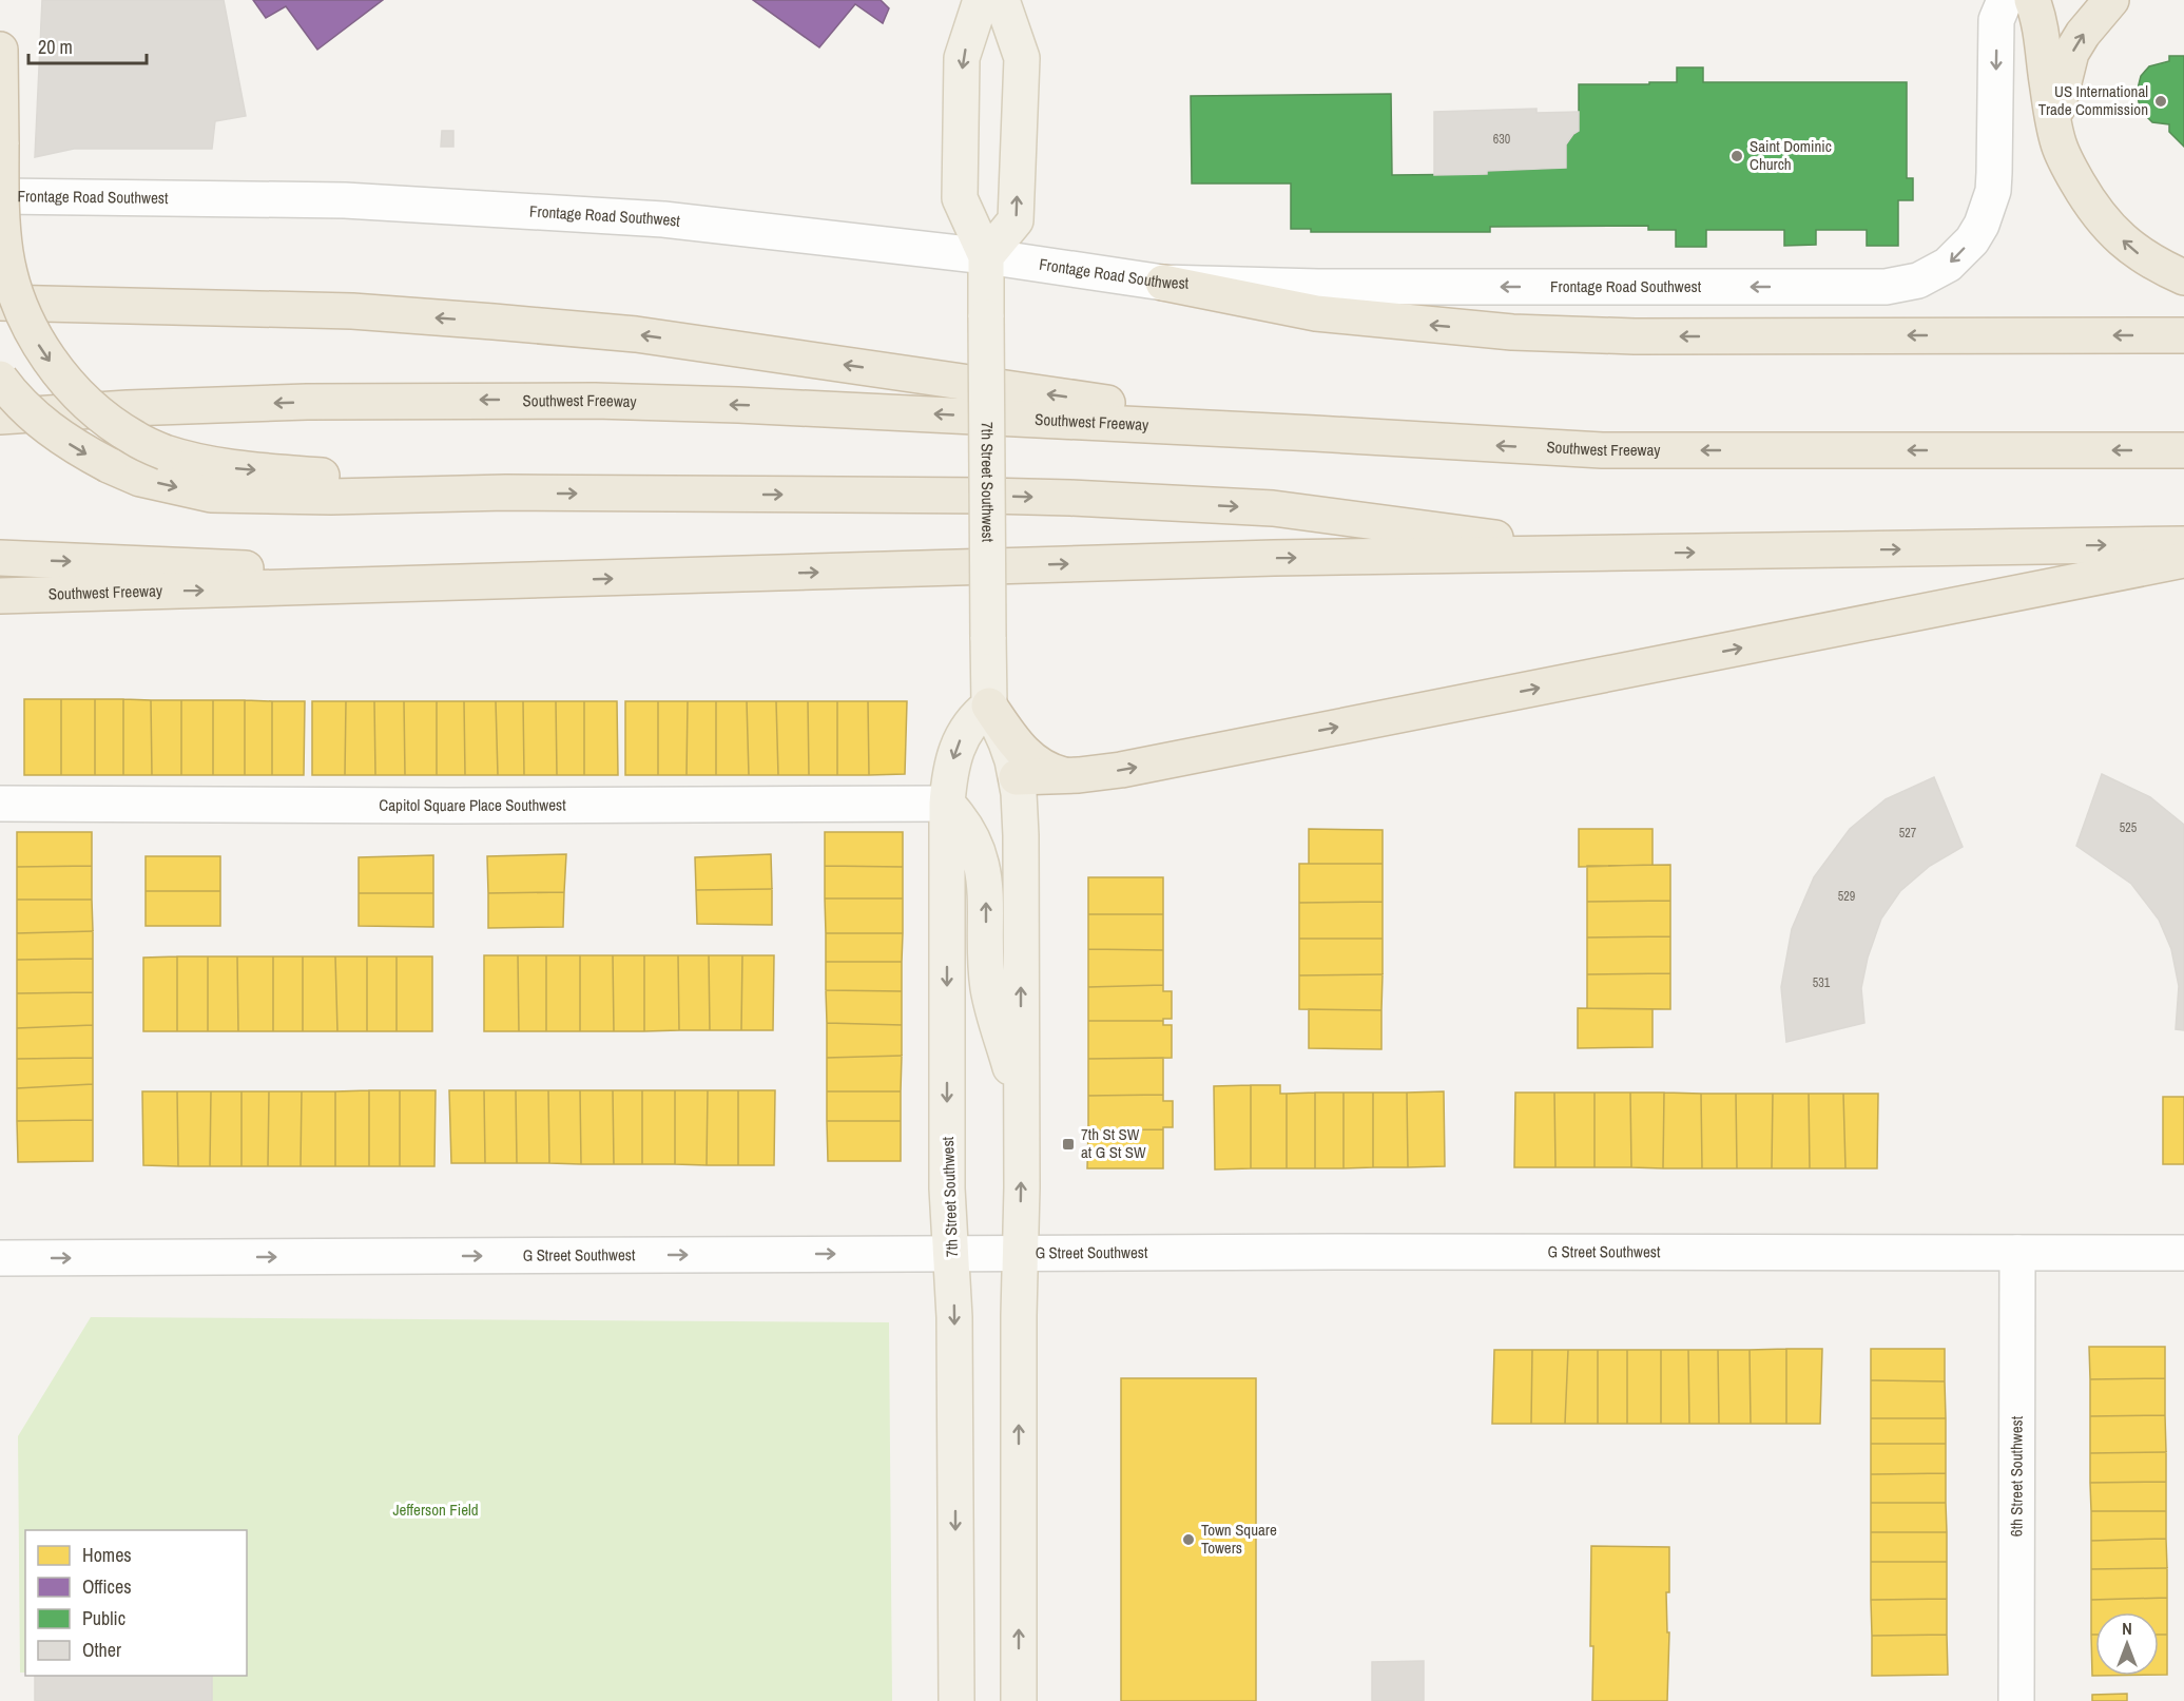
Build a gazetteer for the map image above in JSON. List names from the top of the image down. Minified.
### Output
{"streets":{"highway":["Southwest Freeway"],"main road":["7th Street Southwest"],"street":["Frontage Road Southwest","Capitol Square Place Southwest","G Street Southwest","6th Street Southwest"]},"crossings":[["Frontage Road Southwest","7th Street Southwest"],["7th Street Southwest","Capitol Square Place Southwest"],["7th Street Southwest","G Street Southwest"],["G Street Southwest","6th Street Southwest"]],"one_way":["Frontage Road Southwest","G Street Southwest"],"parks":["Jefferson Field"],"places":{"other":["US International Trade Commission","Saint Dominic Church","Town Square Towers"],"transit":["7th St SW at G St SW"]},"house_numbers":["630","525","527","529","531"],"legend":["Homes","Offices","Public","Other"],"scale_bar":"20 m","north":"top"}
